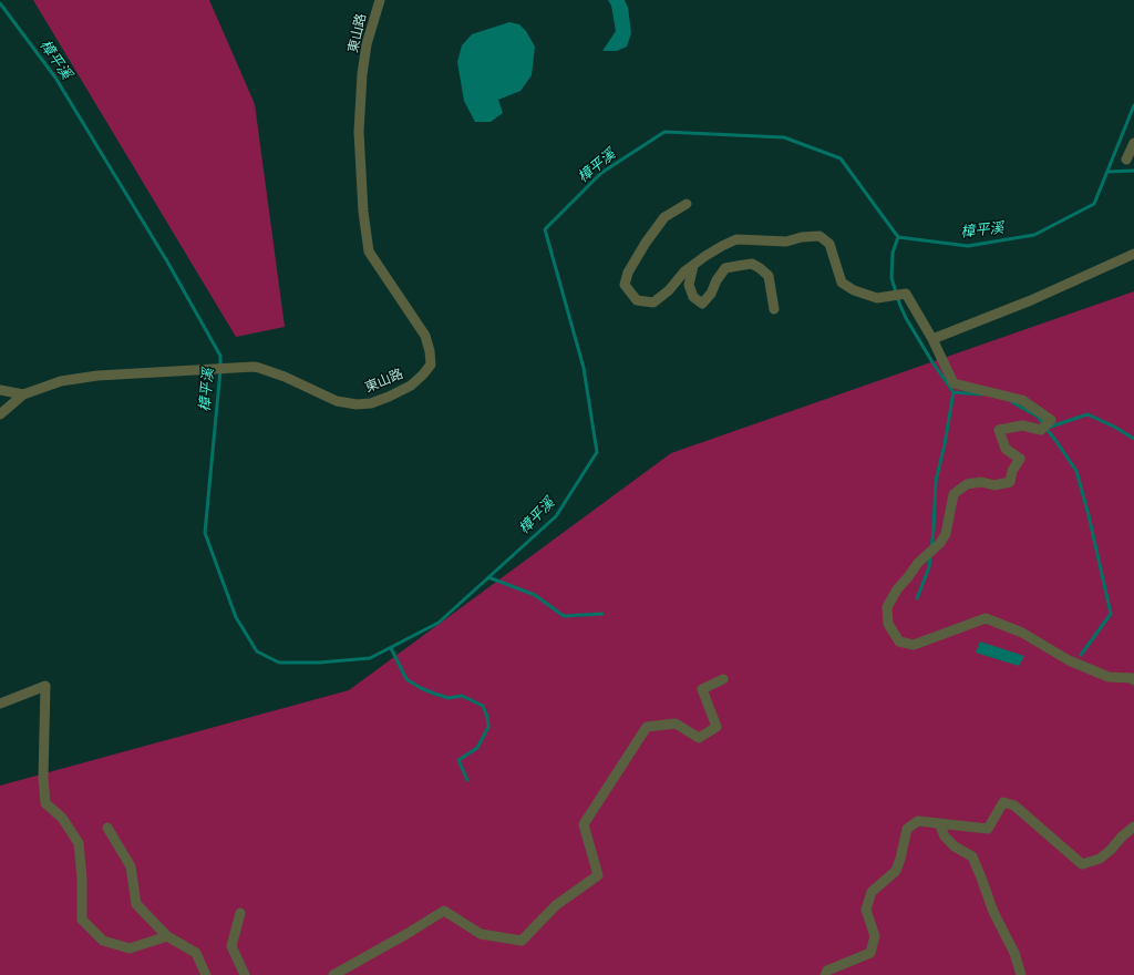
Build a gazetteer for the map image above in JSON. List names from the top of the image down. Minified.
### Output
{"streets":{"street":["東山路"]},"water":["樟平溪"]}
